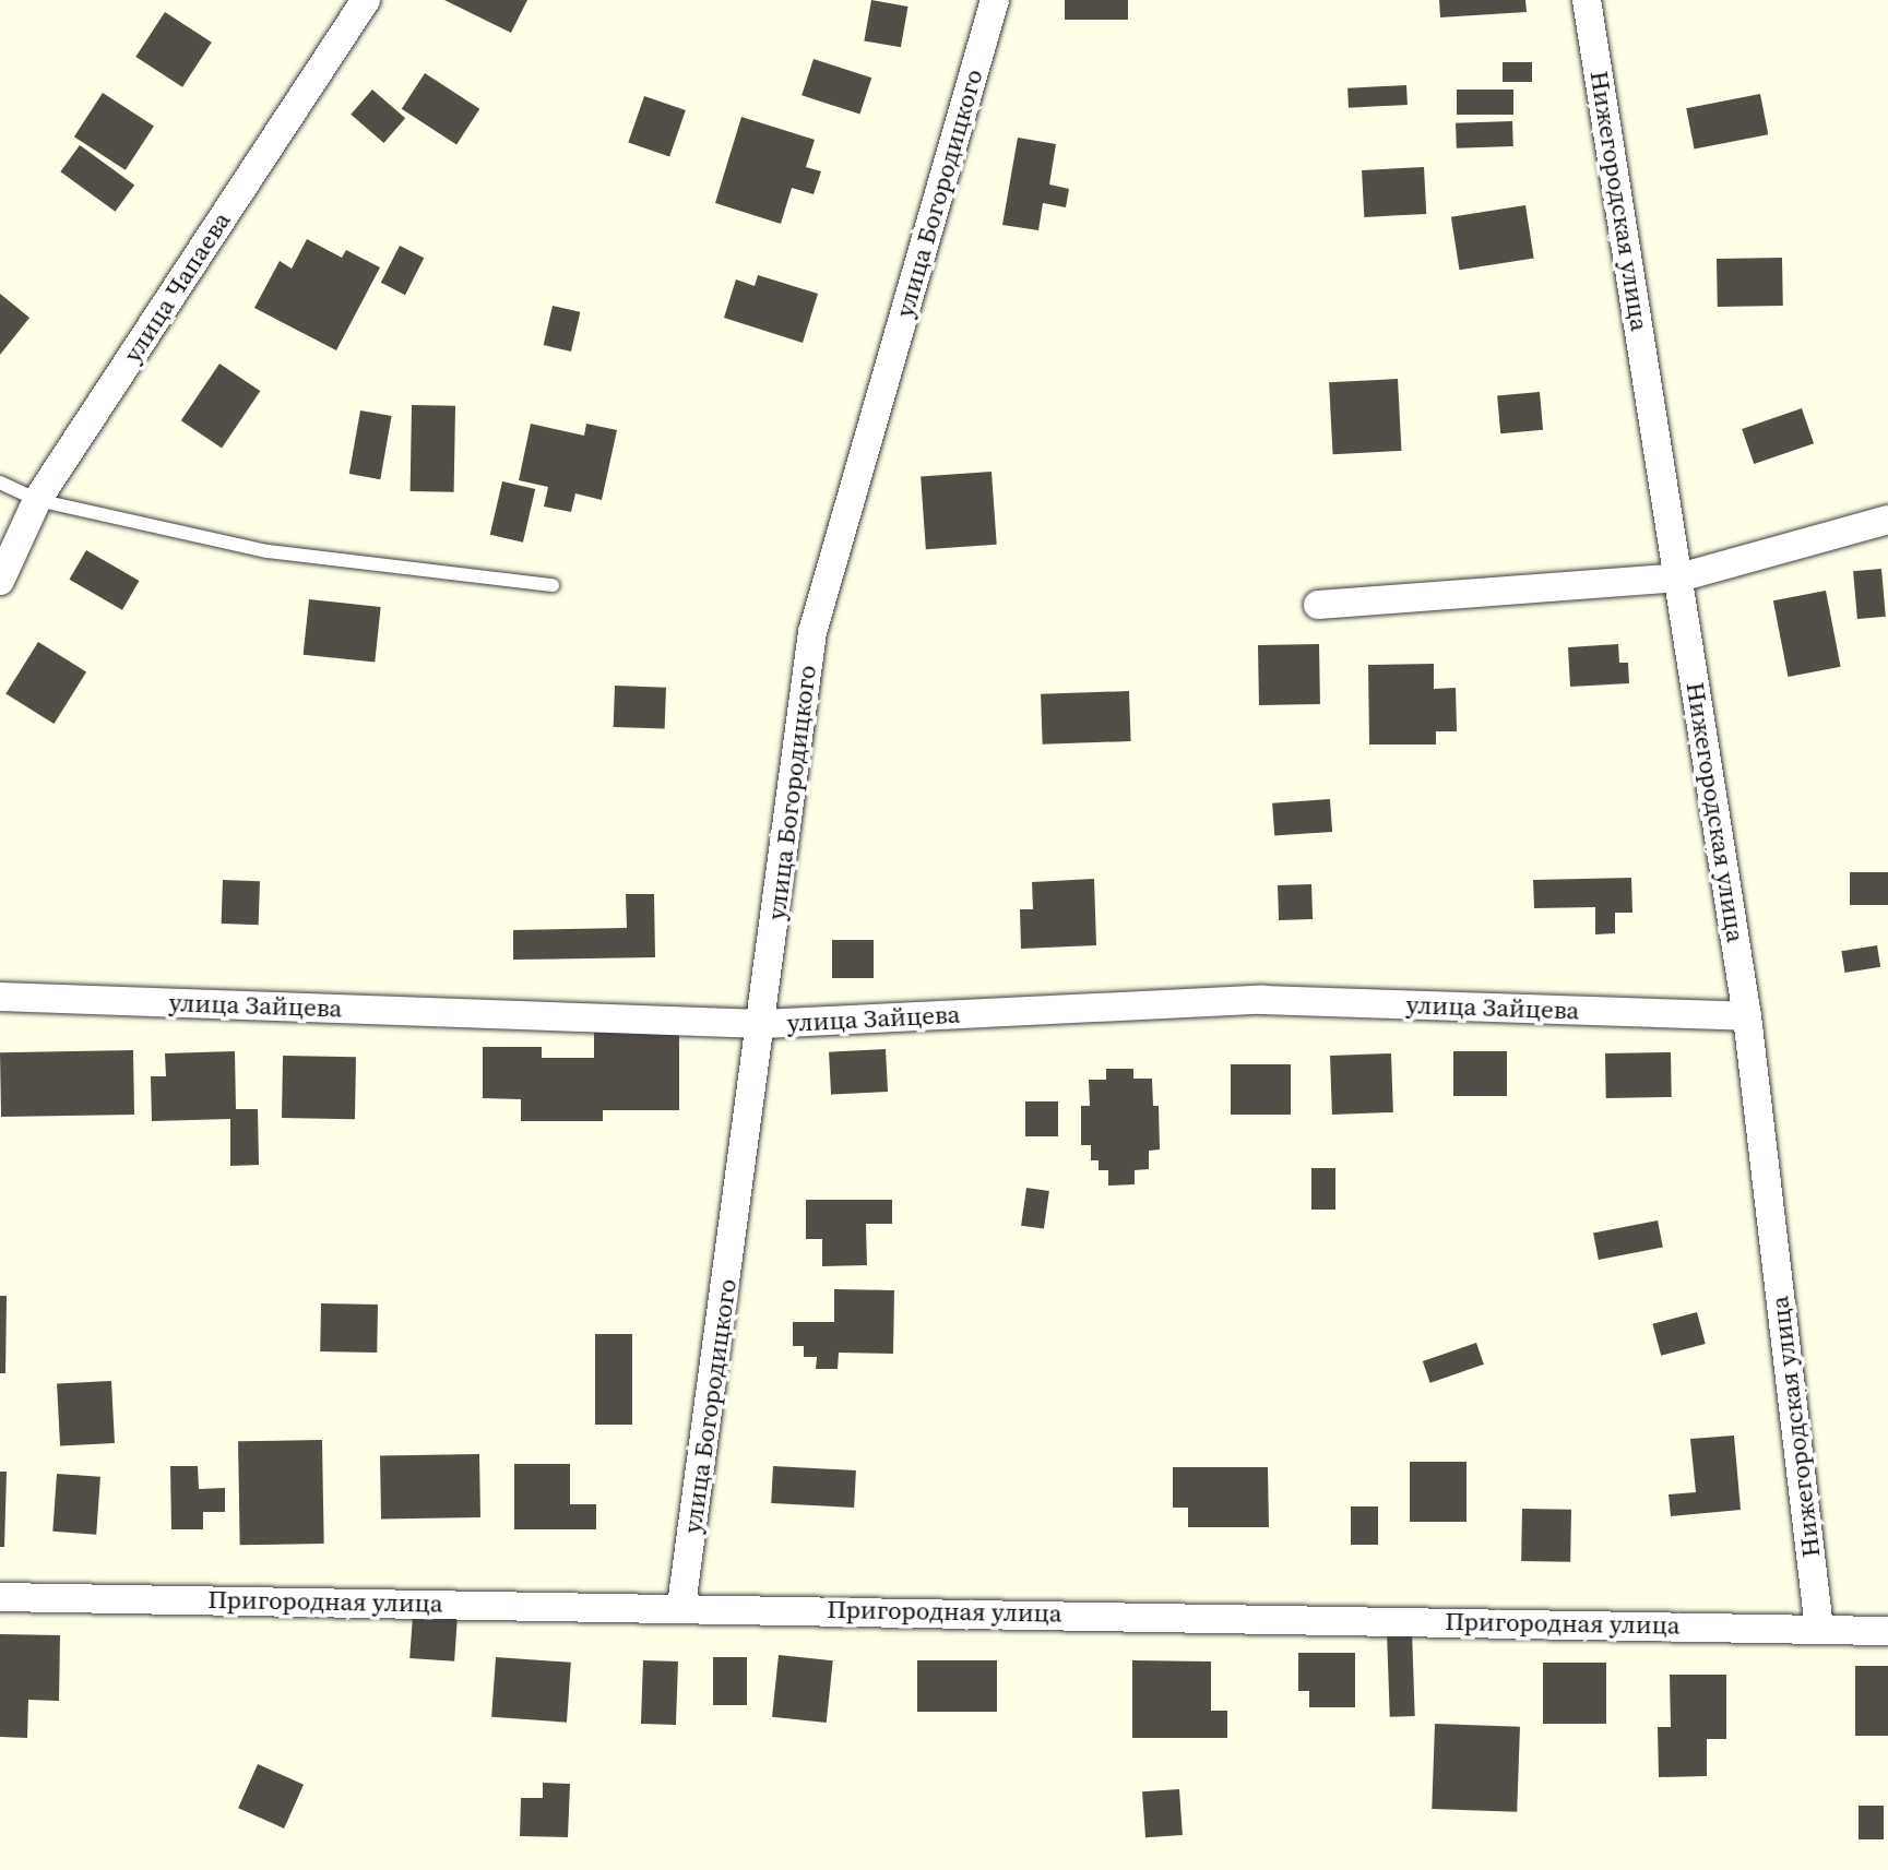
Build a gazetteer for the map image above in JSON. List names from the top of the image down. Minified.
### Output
{"streets":{"street":["улица Богородицкого","Нижегородская улица","улица Чапаева","улица Зайцева","Пригородная улица"]},"crossings":[["улица Богородицкого","улица Зайцева"],["улица Богородицкого","Пригородная улица"],["Нижегородская улица","улица Зайцева"],["Нижегородская улица","Пригородная улица"]]}
